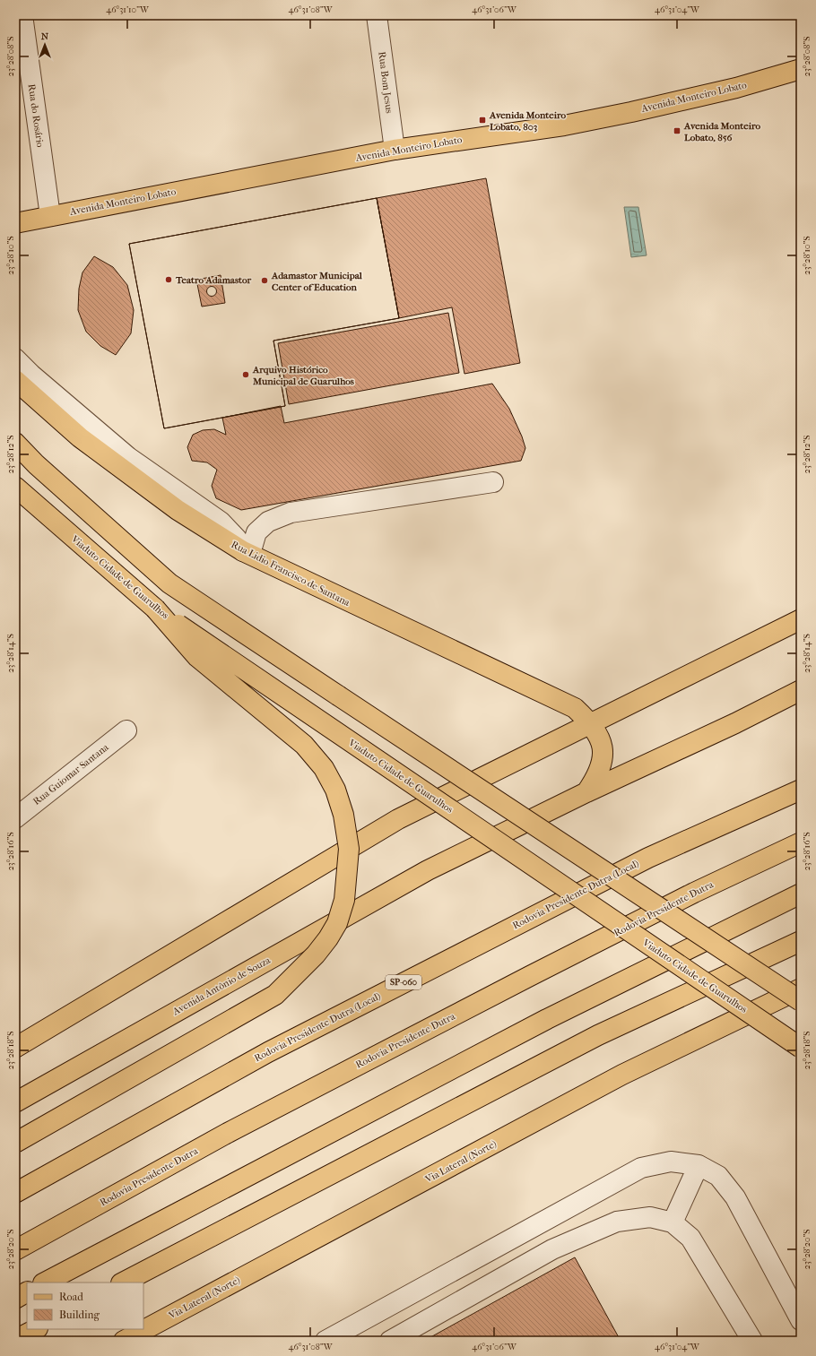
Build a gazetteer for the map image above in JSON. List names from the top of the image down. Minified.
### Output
{"streets":{"main road":["Avenida Monteiro Lobato","Rua Lidio Francisco de Santana","Viaduto Cidade de Guarulhos","Rodovia Presidente Dutra (Local)","Rodovia Presidente Dutra","SP-060","Avenida Antônio de Souza","Via Lateral (Norte)"],"street":["Rua Bom Jesus","Rua do Rosário","Rua Guiomar Santana"]},"crossings":[["Rua Bom Jesus","Avenida Monteiro Lobato"],["Avenida Monteiro Lobato","Rua do Rosário"],["Rua Lidio Francisco de Santana","Avenida Antônio de Souza"]],"places":{"transit":["Avenida Monteiro Lobato, 803","Avenida Monteiro Lobato, 856"],"other":["Teatro Adamastor","Adamastor Municipal Center of Education","Arquivo Histórico Municipal de Guarulhos"]},"legend":["Road","Building"],"north":"top","coordinates":["46°31'10\"W","46°31'08\"W","46°31'06\"W","46°31'04\"W","23°28'08\"S","23°28'10\"S","23°28'12\"S","23°28'14\"S","23°28'16\"S","23°28'18\"S","23°28'20\"S"]}
